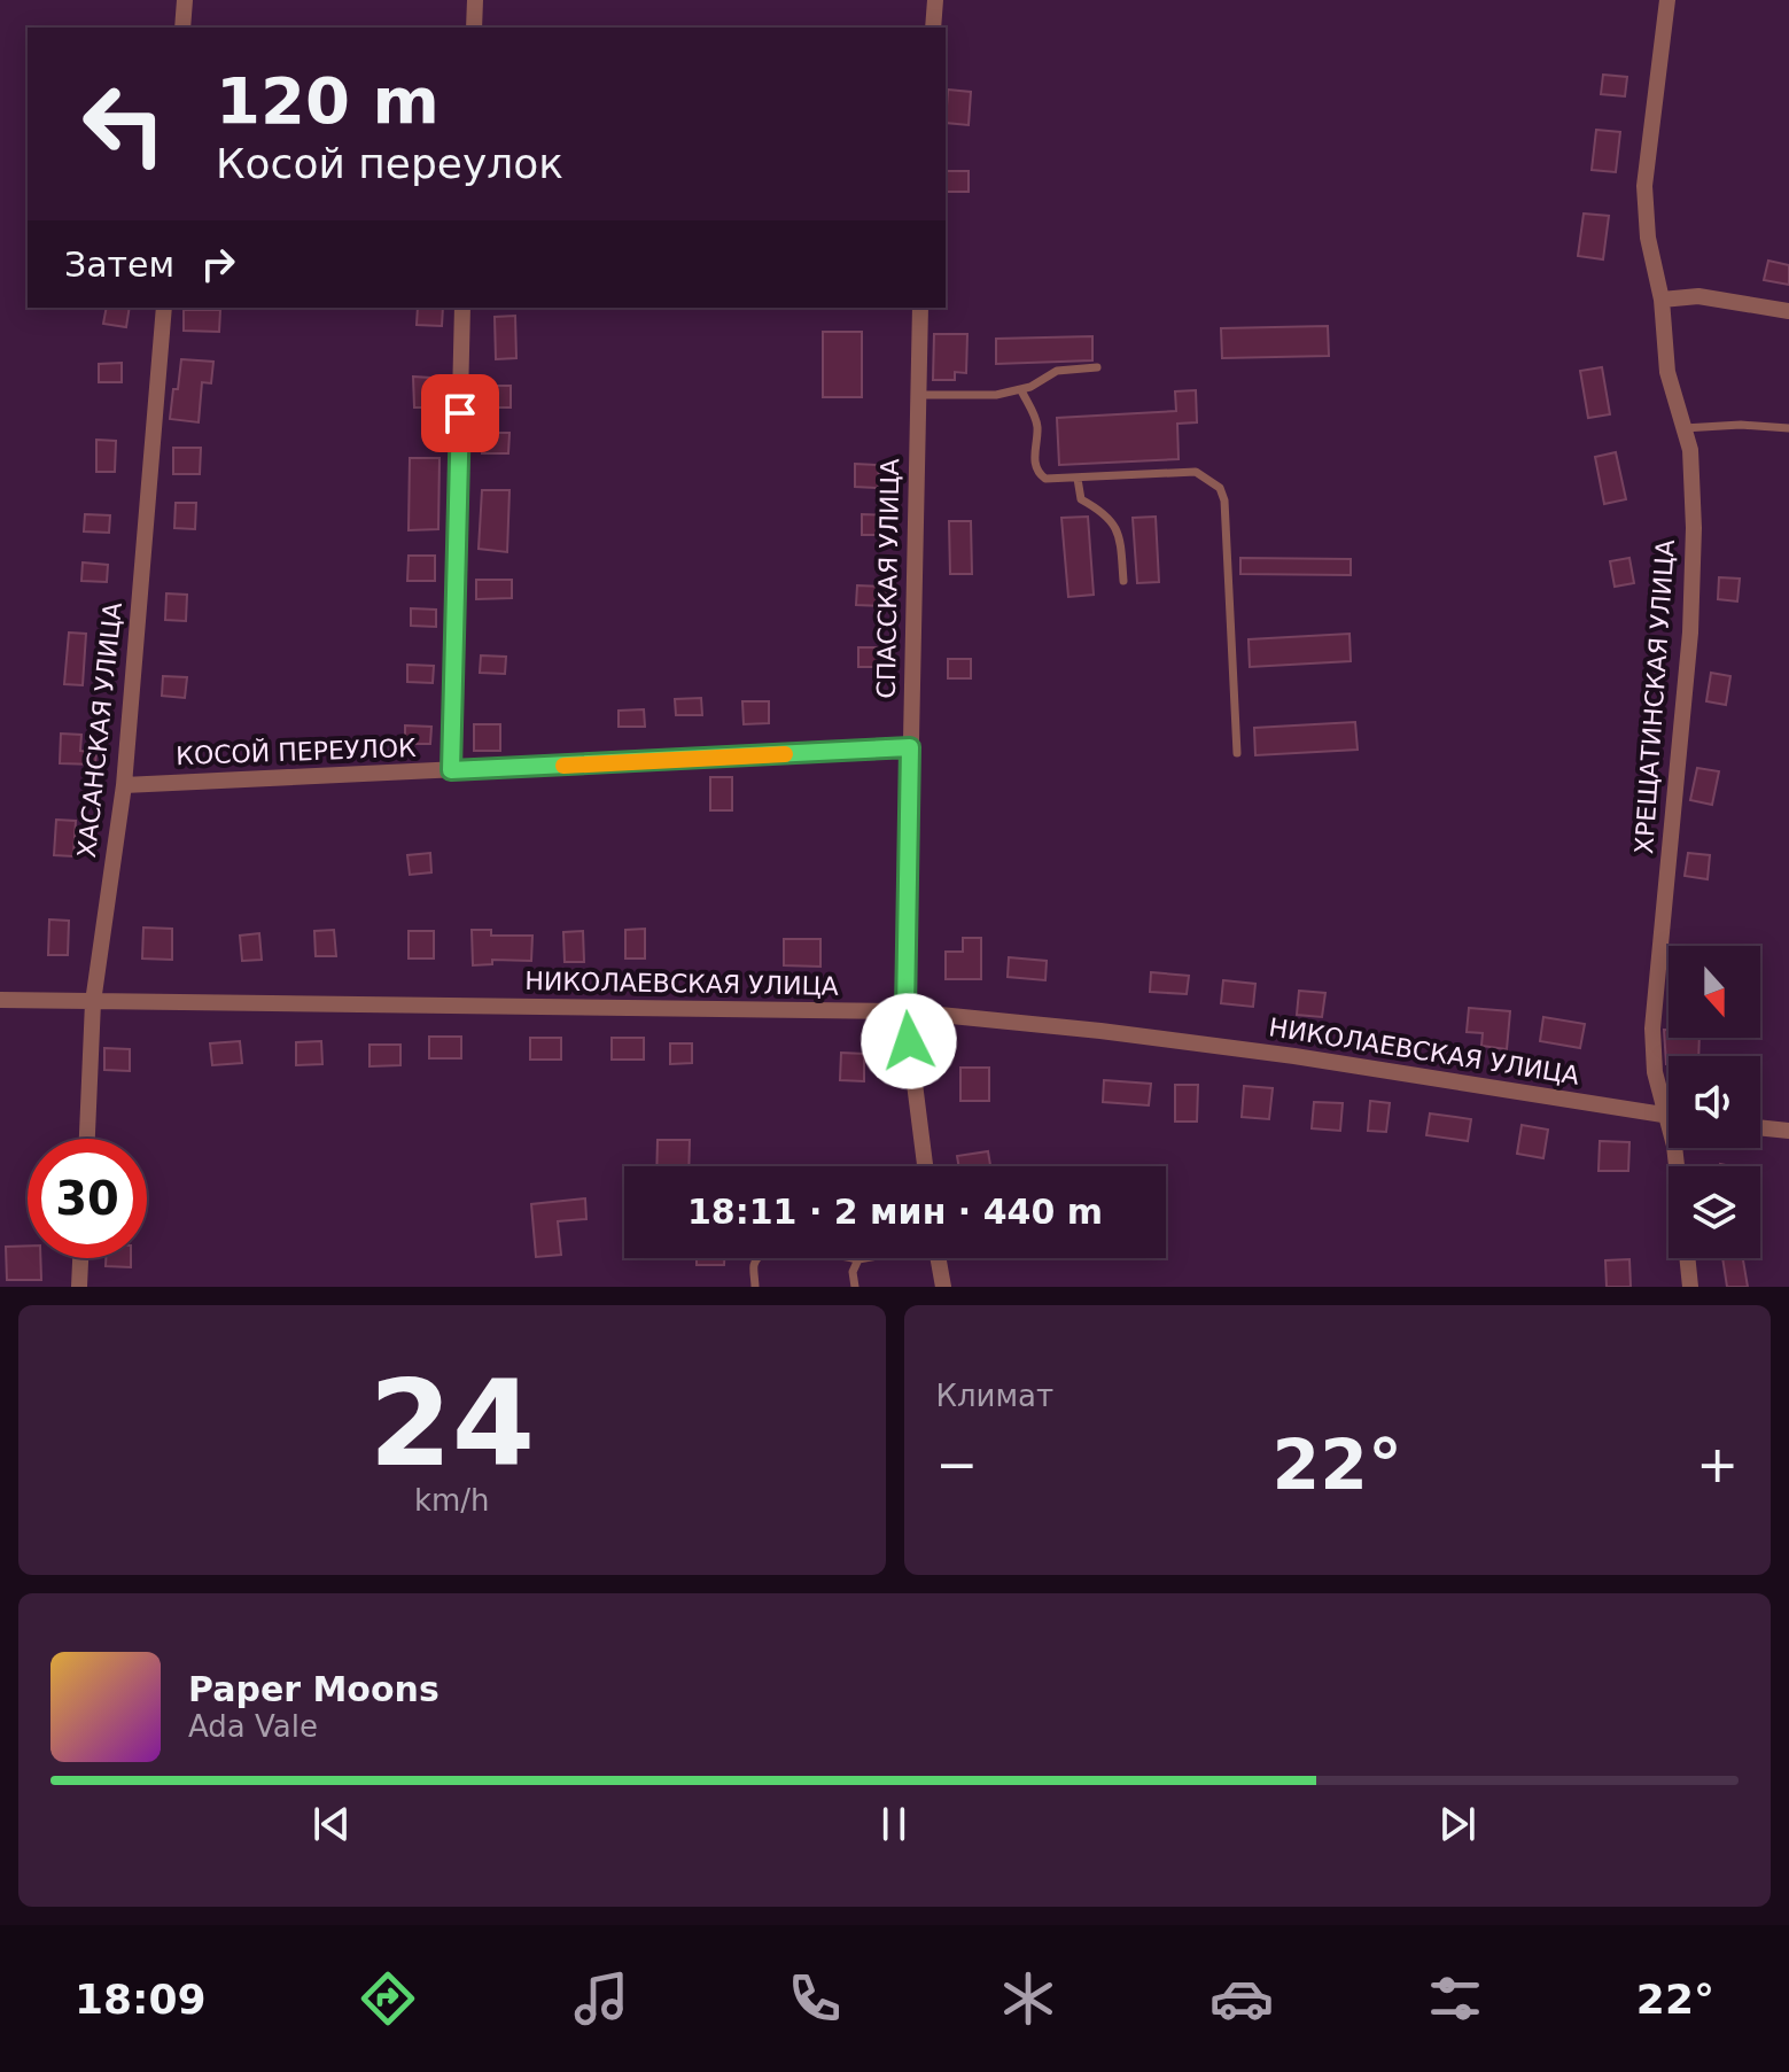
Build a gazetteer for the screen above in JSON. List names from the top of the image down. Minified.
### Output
{"streets":{"street":["СПАССКАЯ УЛИЦА","ХРЕЩАТИНСКАЯ УЛИЦА","ХАСАНСКАЯ УЛИЦА","КОСОЙ ПЕРЕУЛОК","НИКОЛАЕВСКАЯ УЛИЦА"]},"crossings":[["СПАССКАЯ УЛИЦА","КОСОЙ ПЕРЕУЛОК"],["СПАССКАЯ УЛИЦА","НИКОЛАЕВСКАЯ УЛИЦА"],["ХРЕЩАТИНСКАЯ УЛИЦА","НИКОЛАЕВСКАЯ УЛИЦА"],["ХАСАНСКАЯ УЛИЦА","КОСОЙ ПЕРЕУЛОК"],["ХАСАНСКАЯ УЛИЦА","НИКОЛАЕВСКАЯ УЛИЦА"]],"north":"bottom","page":{"turn":["120 m","Косой переулок"],"then":"Затем","limit":"30","trip":"18:11 · 2 мин · 440 m","tile":[["24","km/h"],"Климат"],"heat":["−","22°","+"],"song":["Paper Moons","Ada Vale"],"tabs":["18:09","22°"]}}
